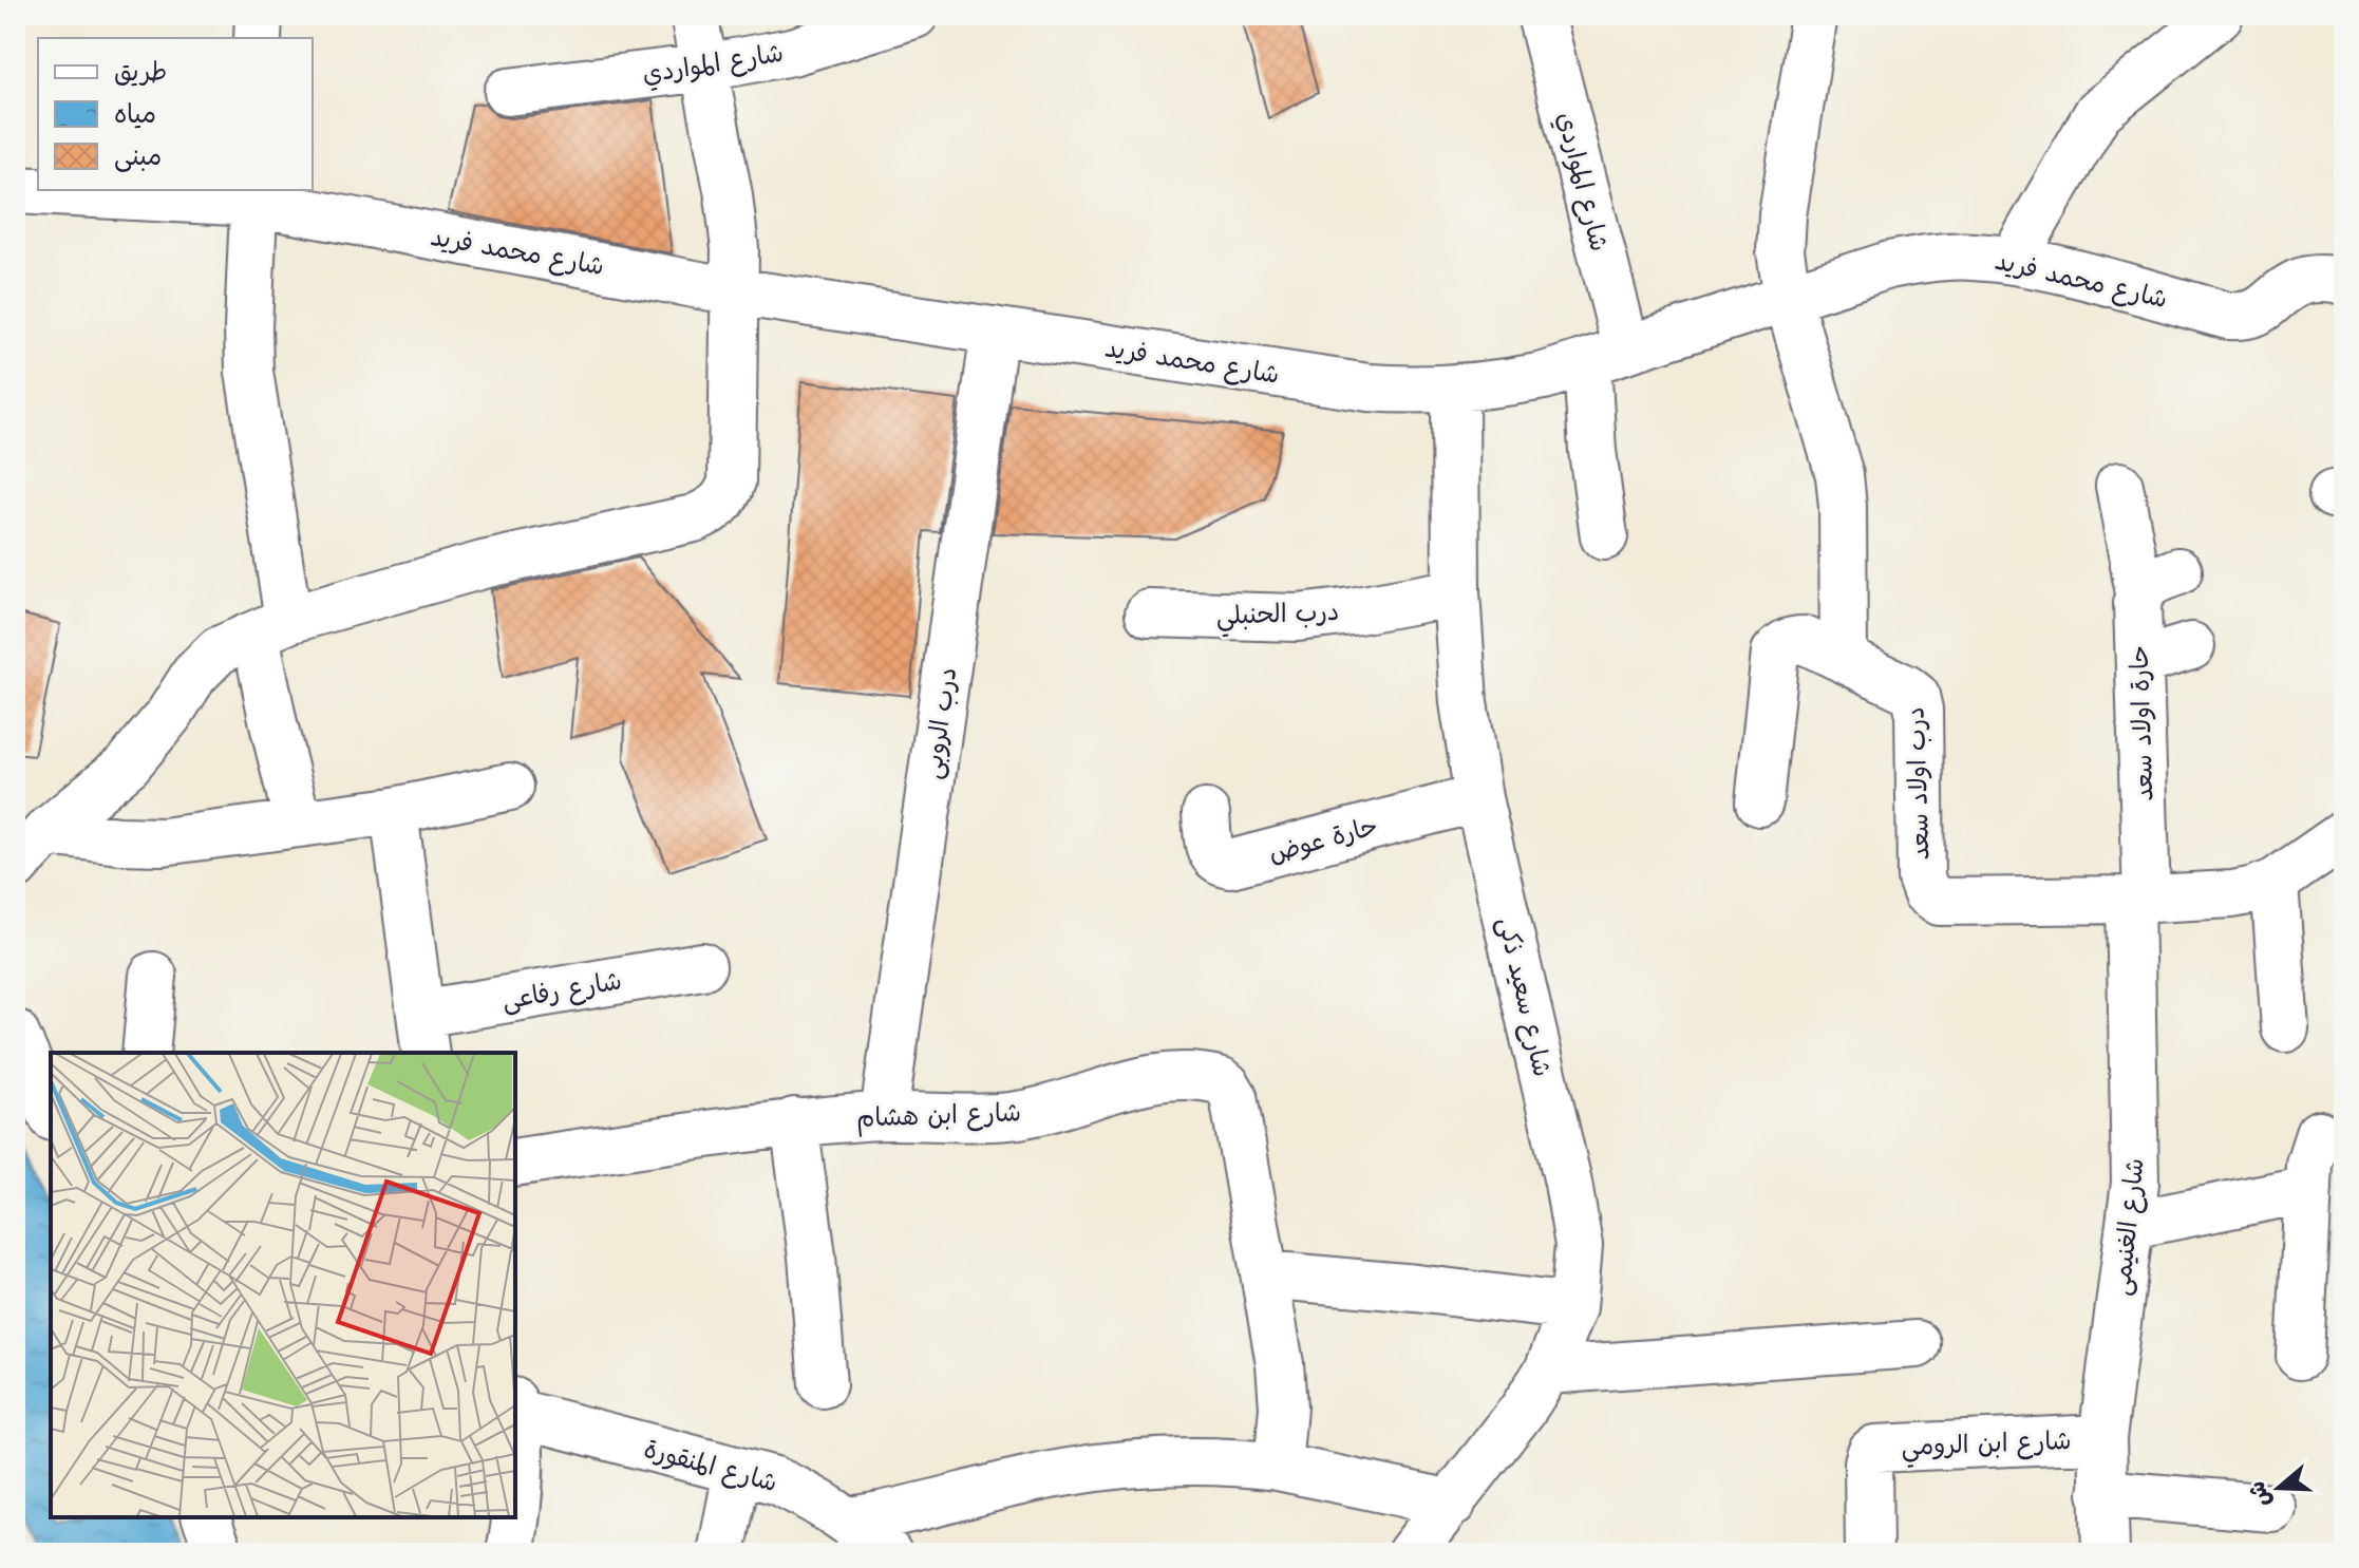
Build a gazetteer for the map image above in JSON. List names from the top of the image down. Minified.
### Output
{"streets":{"street":["شارع المواردي","شارع محمد فريد","درب الحنبلي","درب الروبى","حارة اولاد سعد","درب اولاد سعد","حارة عوض","شارع رفاعى","شارع سعيد ذكى","شارع ابن هشام","شارع الغنيمى","شارع ابن الرومي","شارع المنقورة"]},"crossings":[["شارع المواردي","شارع محمد فريد"],["شارع محمد فريد","درب الروبى"],["شارع محمد فريد","شارع سعيد ذكى"],["درب الحنبلي","شارع سعيد ذكى"],["درب الروبى","شارع ابن هشام"],["حارة اولاد سعد","درب اولاد سعد"],["حارة اولاد سعد","شارع الغنيمى"],["درب اولاد سعد","شارع الغنيمى"],["حارة عوض","شارع سعيد ذكى"],["شارع الغنيمى","شارع ابن الرومي"]],"legend":["طريق","مياه","مبنى"],"north":"left"}
